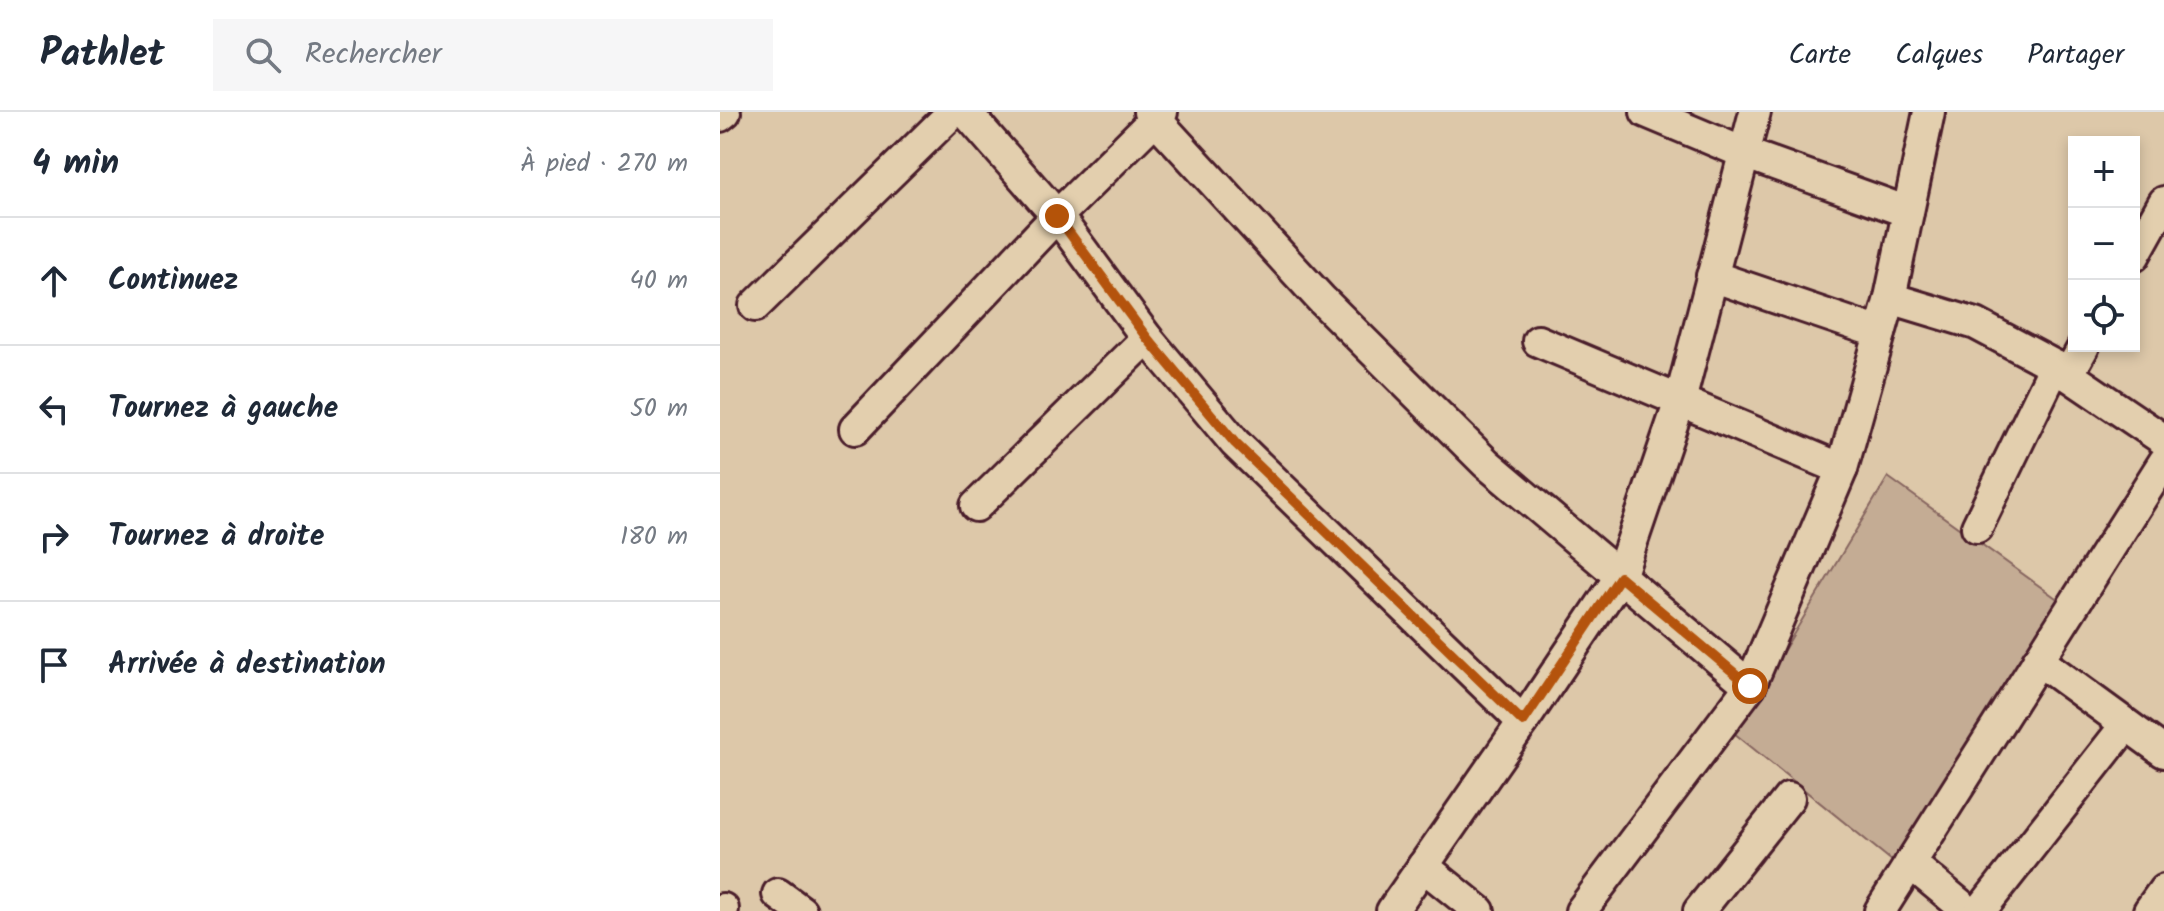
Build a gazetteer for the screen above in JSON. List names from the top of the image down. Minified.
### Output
{"page":{"header":"Pathlet","search":"Rechercher","nav":["Carte","Calques","Partager"],"heading":["4 min","À pied · 270 m"],"map_buttons":["+","−"],"list":[["Continuez","40 m"],["Tournez à gauche","50 m"],["Tournez à droite","180 m"],"Arrivée à destination"]}}
